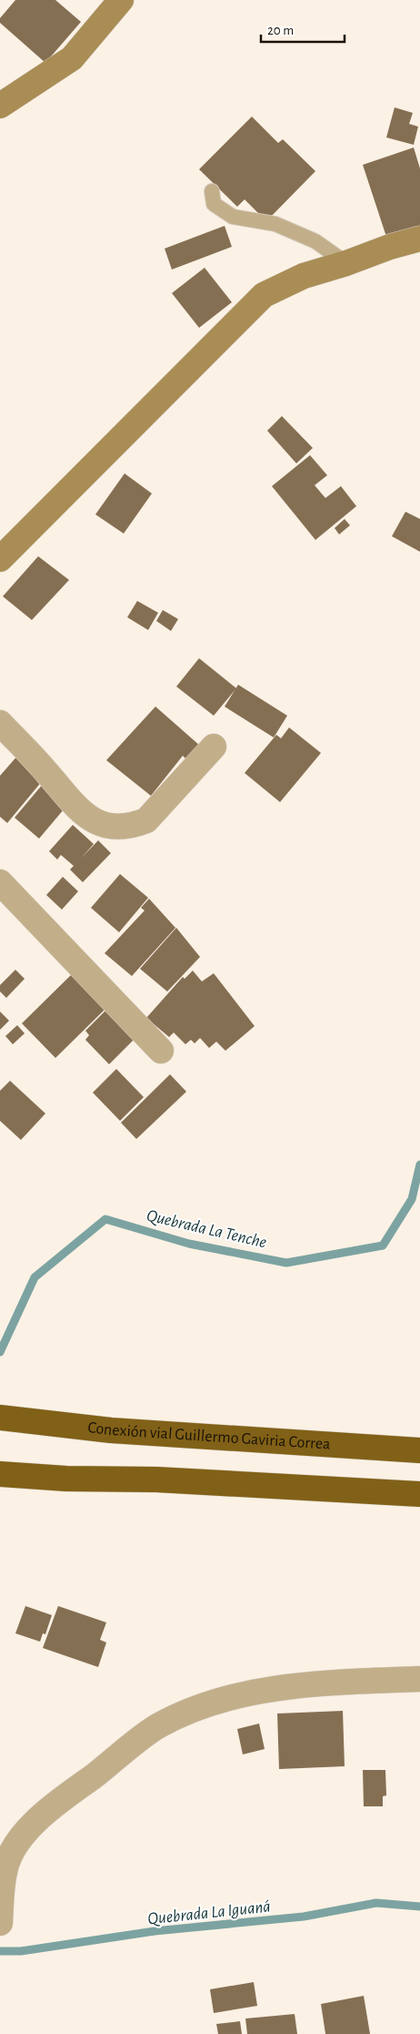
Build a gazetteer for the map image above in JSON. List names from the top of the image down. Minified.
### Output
{"streets":{"highway":["Conexión vial Guillermo Gaviria Correa"]},"water":["Quebrada La Tenche","Quebrada La Iguaná"],"scale_bar":"20 m"}
